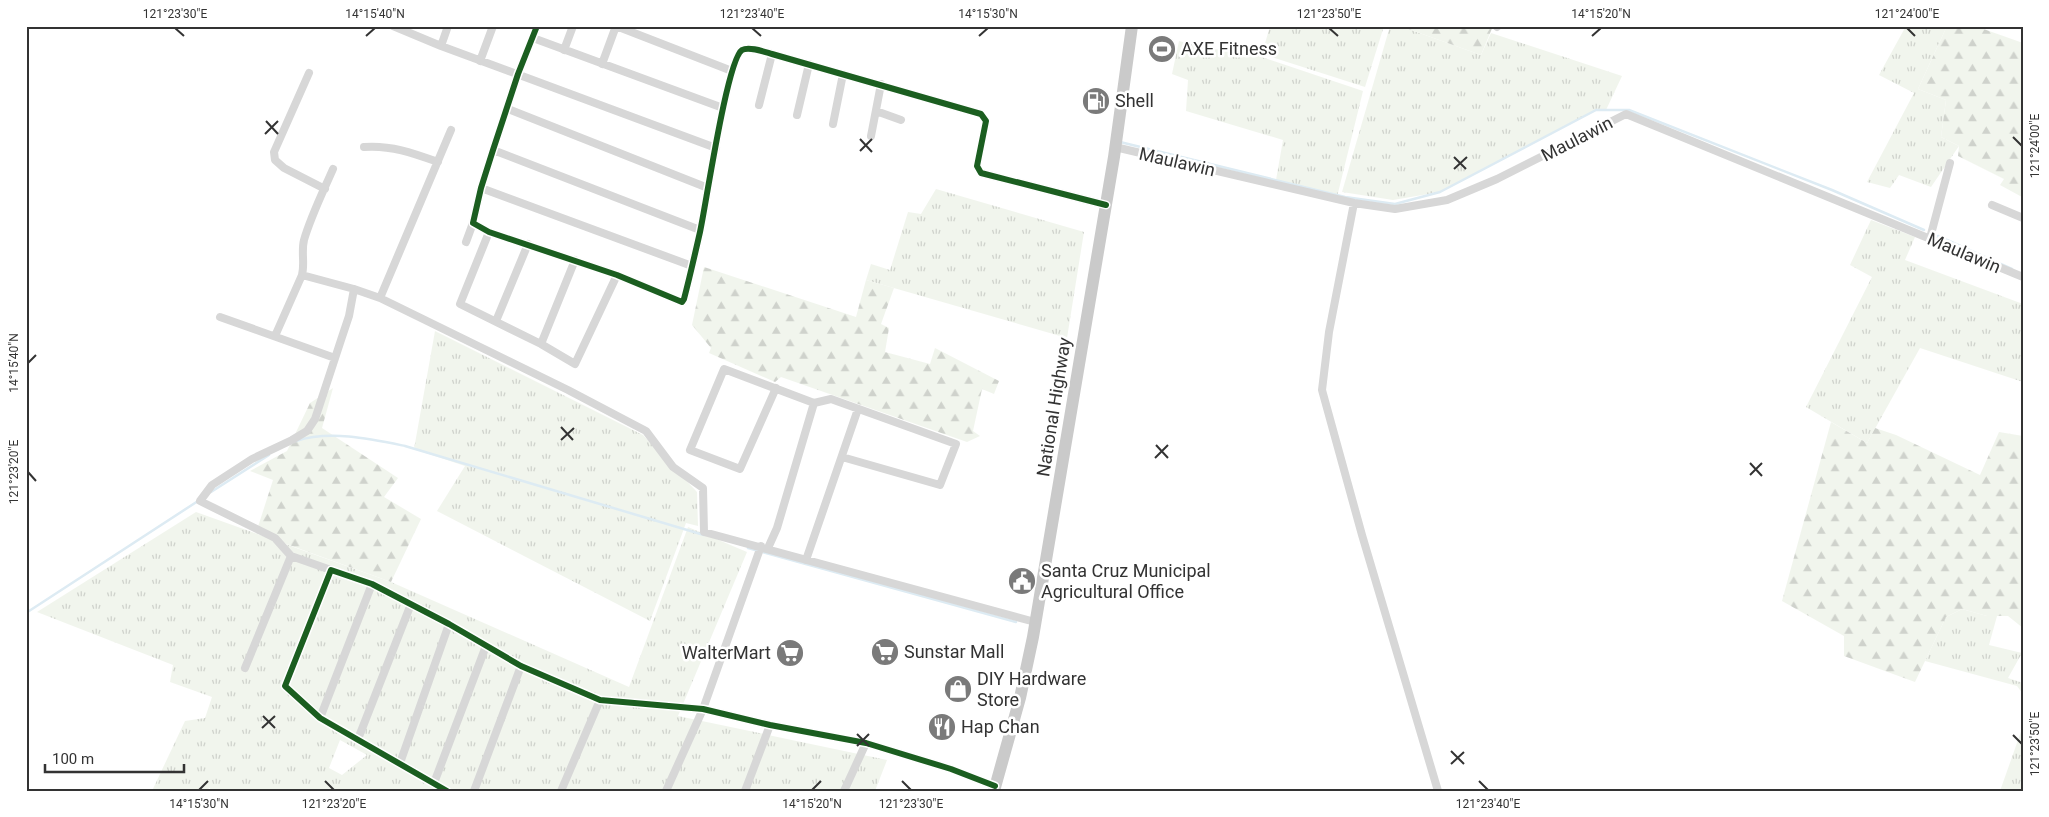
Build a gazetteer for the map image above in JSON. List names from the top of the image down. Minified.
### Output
{"streets":{"main road":["National Highway"],"street":["Maulawin"]},"crossings":[["Maulawin","National Highway"]],"places":{"sports":["AXE Fitness"],"fuel station":["Shell"],"public building":["Santa Cruz Municipal Agricultural Office"],"supermarket":["Sunstar Mall","WalterMart"],"shop":["DIY Hardware Store"],"restaurant":["Hap Chan"]},"scale_bar":"100 m","coordinates":["121°23'30\"E","14°15'40\"N","121°23'40\"E","14°15'30\"N","121°23'50\"E","14°15'20\"N","121°24'00\"E","121°23'20\"E"]}
